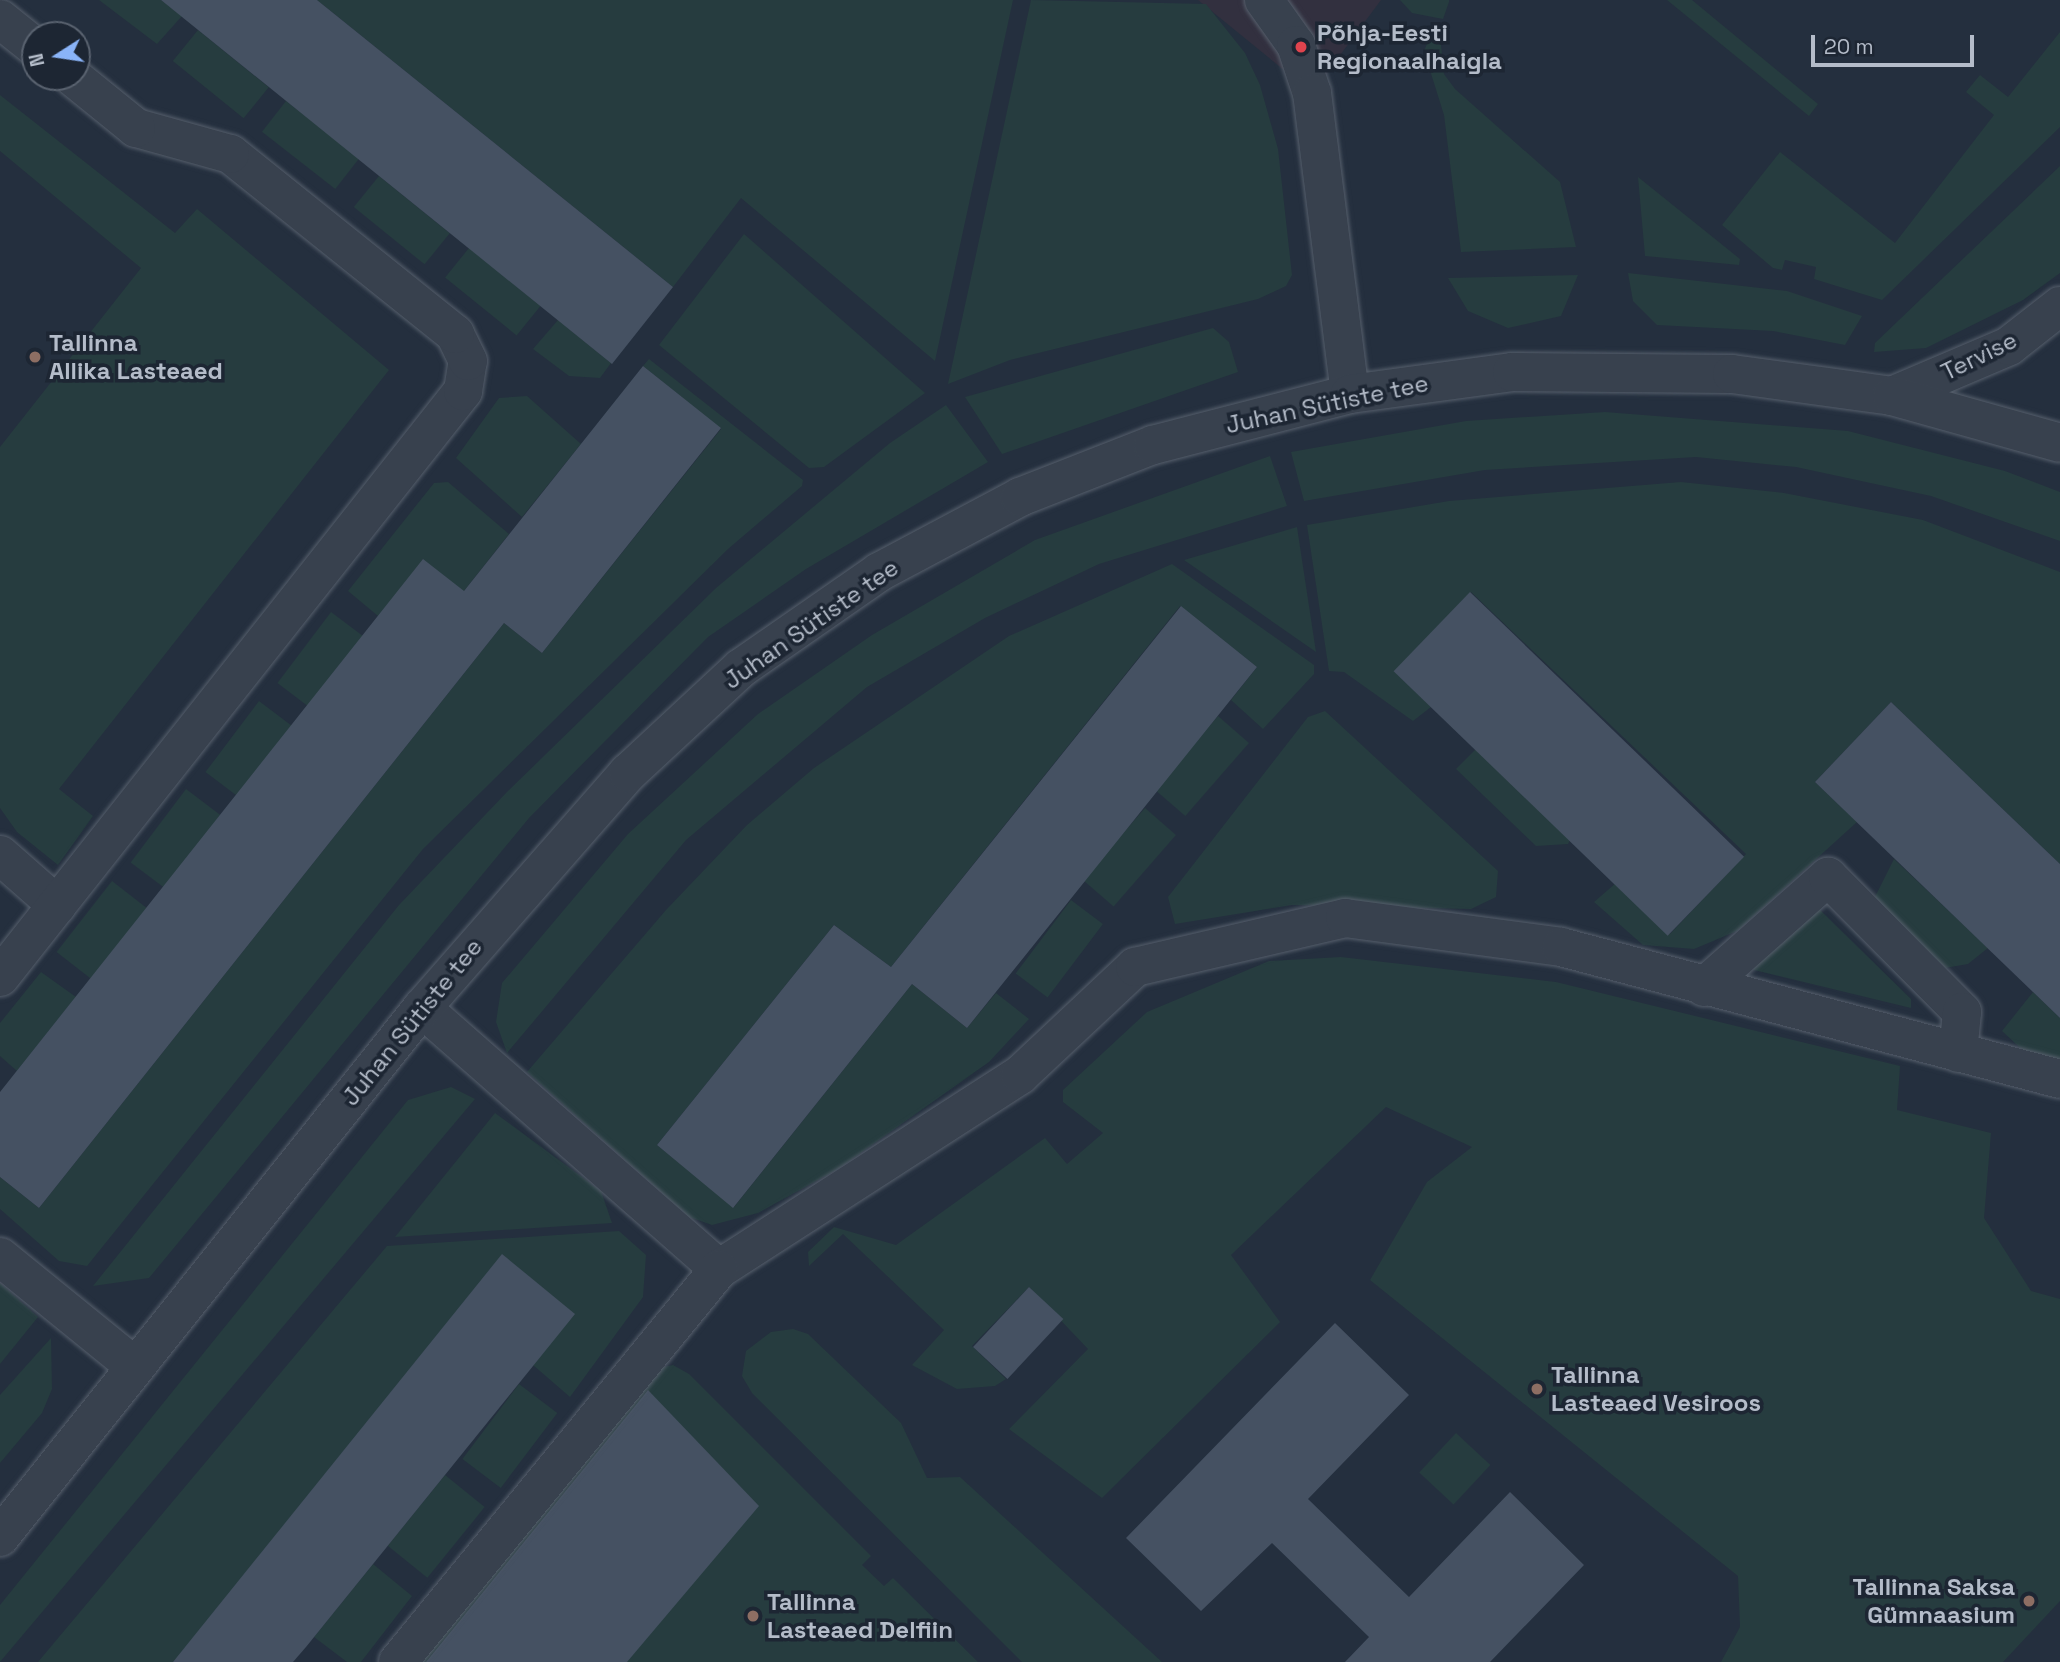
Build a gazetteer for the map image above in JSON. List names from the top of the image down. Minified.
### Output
{"streets":{"street":["Tervise","Juhan Sütiste tee"]},"crossings":[["Tervise","Juhan Sütiste tee"]],"places":["Põhja-Eesti Regionaalhaigla","Tallinna Allika Lasteaed","Tallinna Lasteaed Vesiroos","Tallinna Saksa Gümnaasium","Tallinna Lasteaed Delfiin"],"scale_bar":"20 m","north":"left"}
